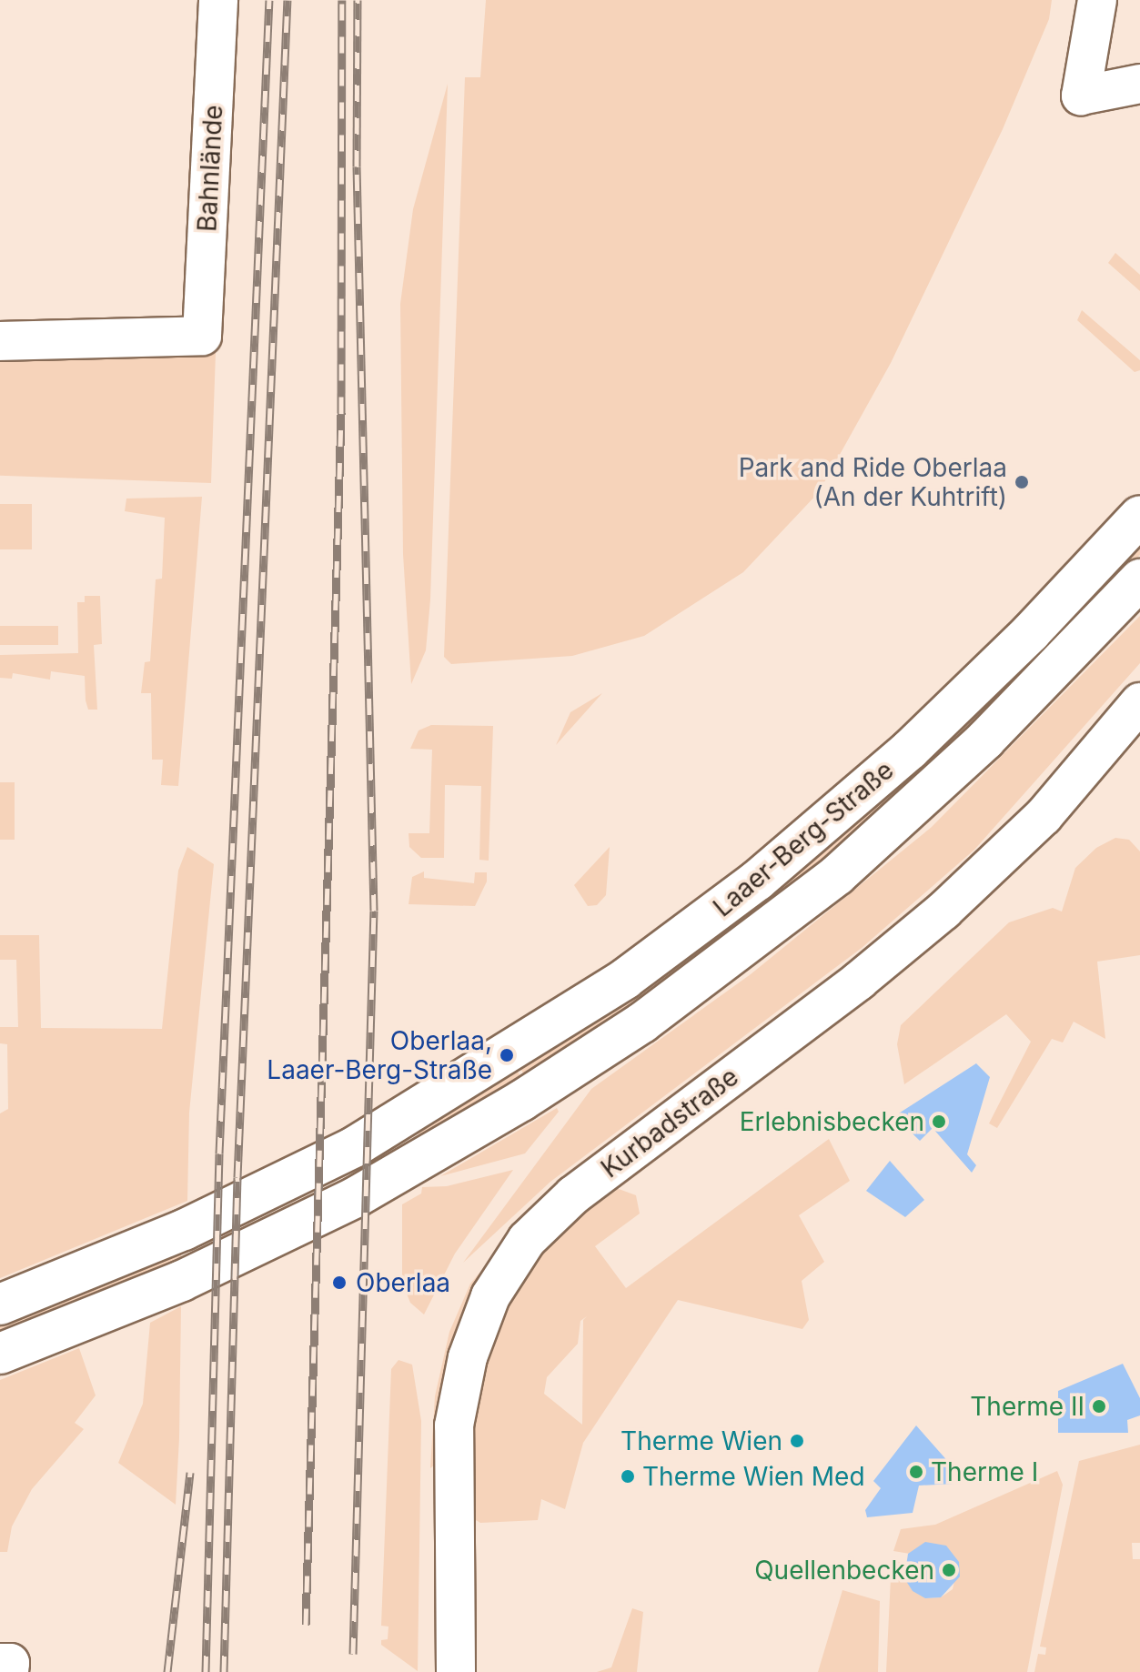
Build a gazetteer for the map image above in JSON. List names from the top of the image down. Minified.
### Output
{"streets":{"main road":["Laaer-Berg-Straße"],"street":["Bahnlände","Kurbadstraße"]},"places":["Park and Ride Oberlaa (An der Kuhtrift)","Oberlaa, Laaer-Berg-Straße","Erlebnisbecken","Oberlaa","Therme II","Therme Wien","Therme I","Therme Wien Med","Quellenbecken"]}
